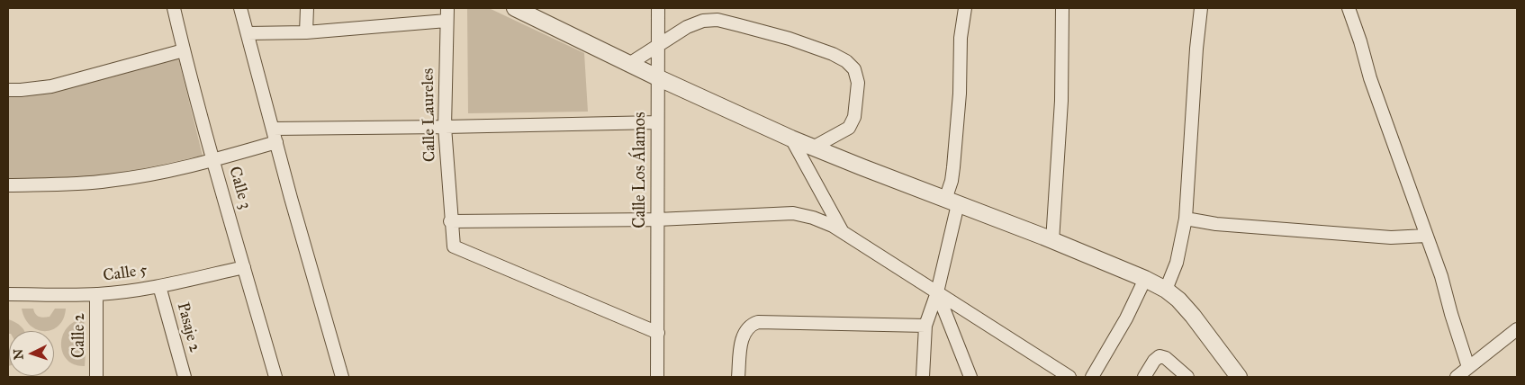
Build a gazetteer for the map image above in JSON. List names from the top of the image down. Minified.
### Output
{"streets":{"street":["Calle Laureles","Calle Los Álamos","Calle 3","Calle 5","Pasaje 2","Calle 2"]},"crossings":[["Calle Laureles","Calle Los Álamos"],["Calle 3","Calle 5"],["Calle 5","Pasaje 2"],["Calle 5","Calle 2"]],"north":"left"}
